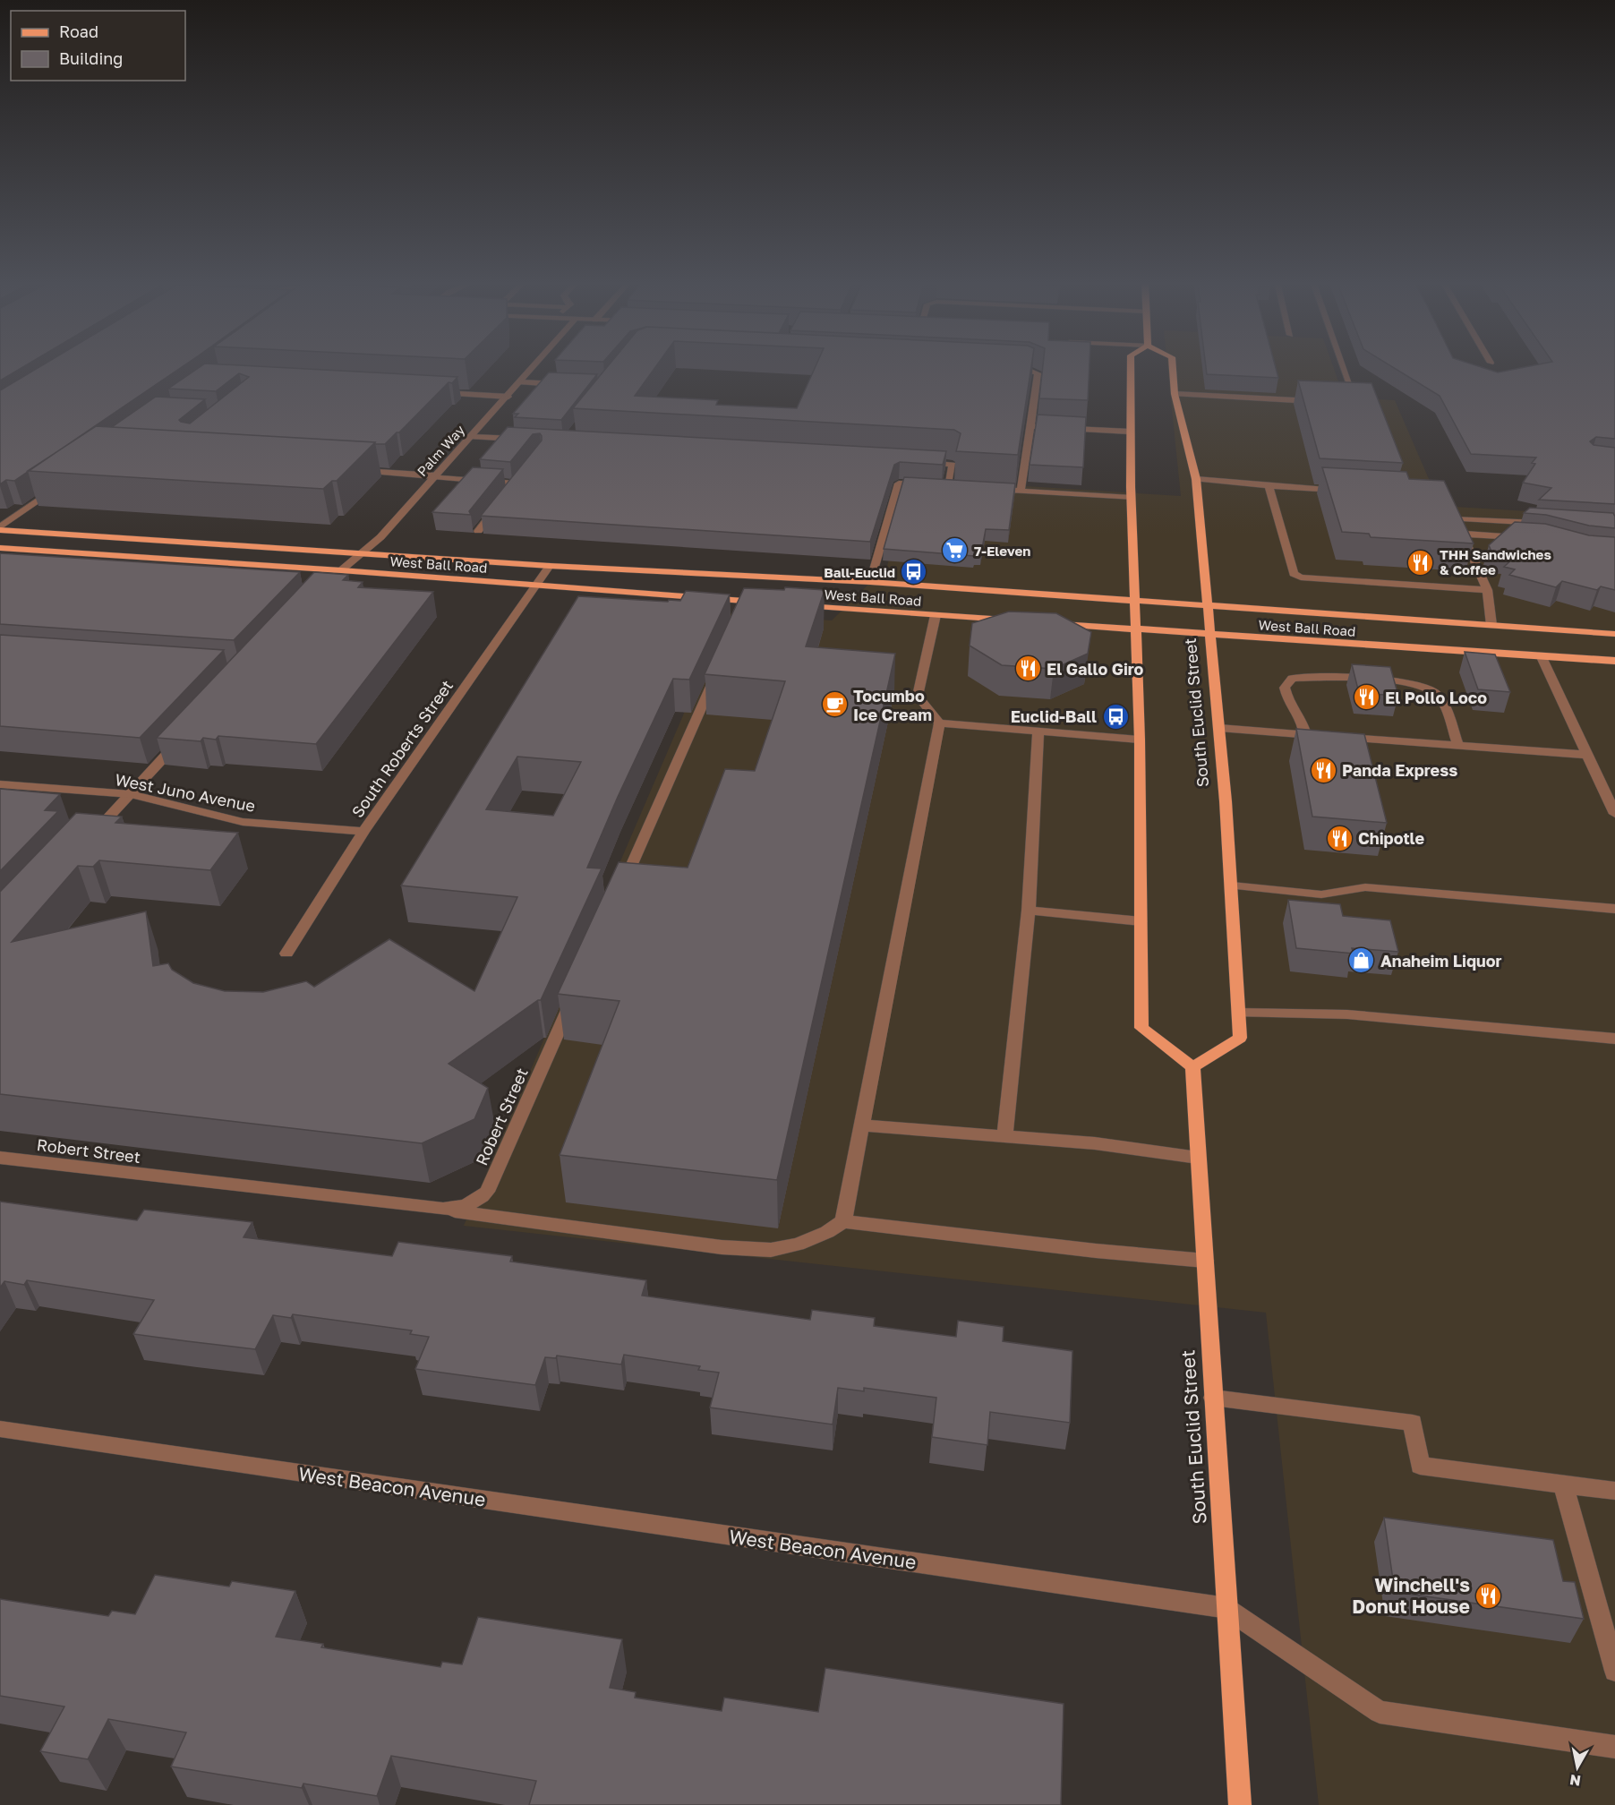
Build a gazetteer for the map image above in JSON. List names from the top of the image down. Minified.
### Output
{"streets":{"main road":["West Ball Road","South Euclid Street"],"street":["Palm Way","South Roberts Street","West Juno Avenue","Robert Street","West Beacon Avenue"]},"crossings":[["Palm Way","West Ball Road"],["West Ball Road","South Euclid Street"],["West Ball Road","South Roberts Street"],["South Euclid Street","West Beacon Avenue"],["South Roberts Street","West Juno Avenue"]],"places":{"supermarket":["7-Eleven"],"restaurant":["THH Sandwiches & Coffee","El Gallo Giro","El Pollo Loco","Panda Express","Chipotle","Winchell's Donut House"],"bus stop":["Ball-Euclid","Euclid-Ball"],"cafe":["Tocumbo Ice Cream"],"shop":["Anaheim Liquor"]},"legend":["Road","Building"],"north":"bottom"}
